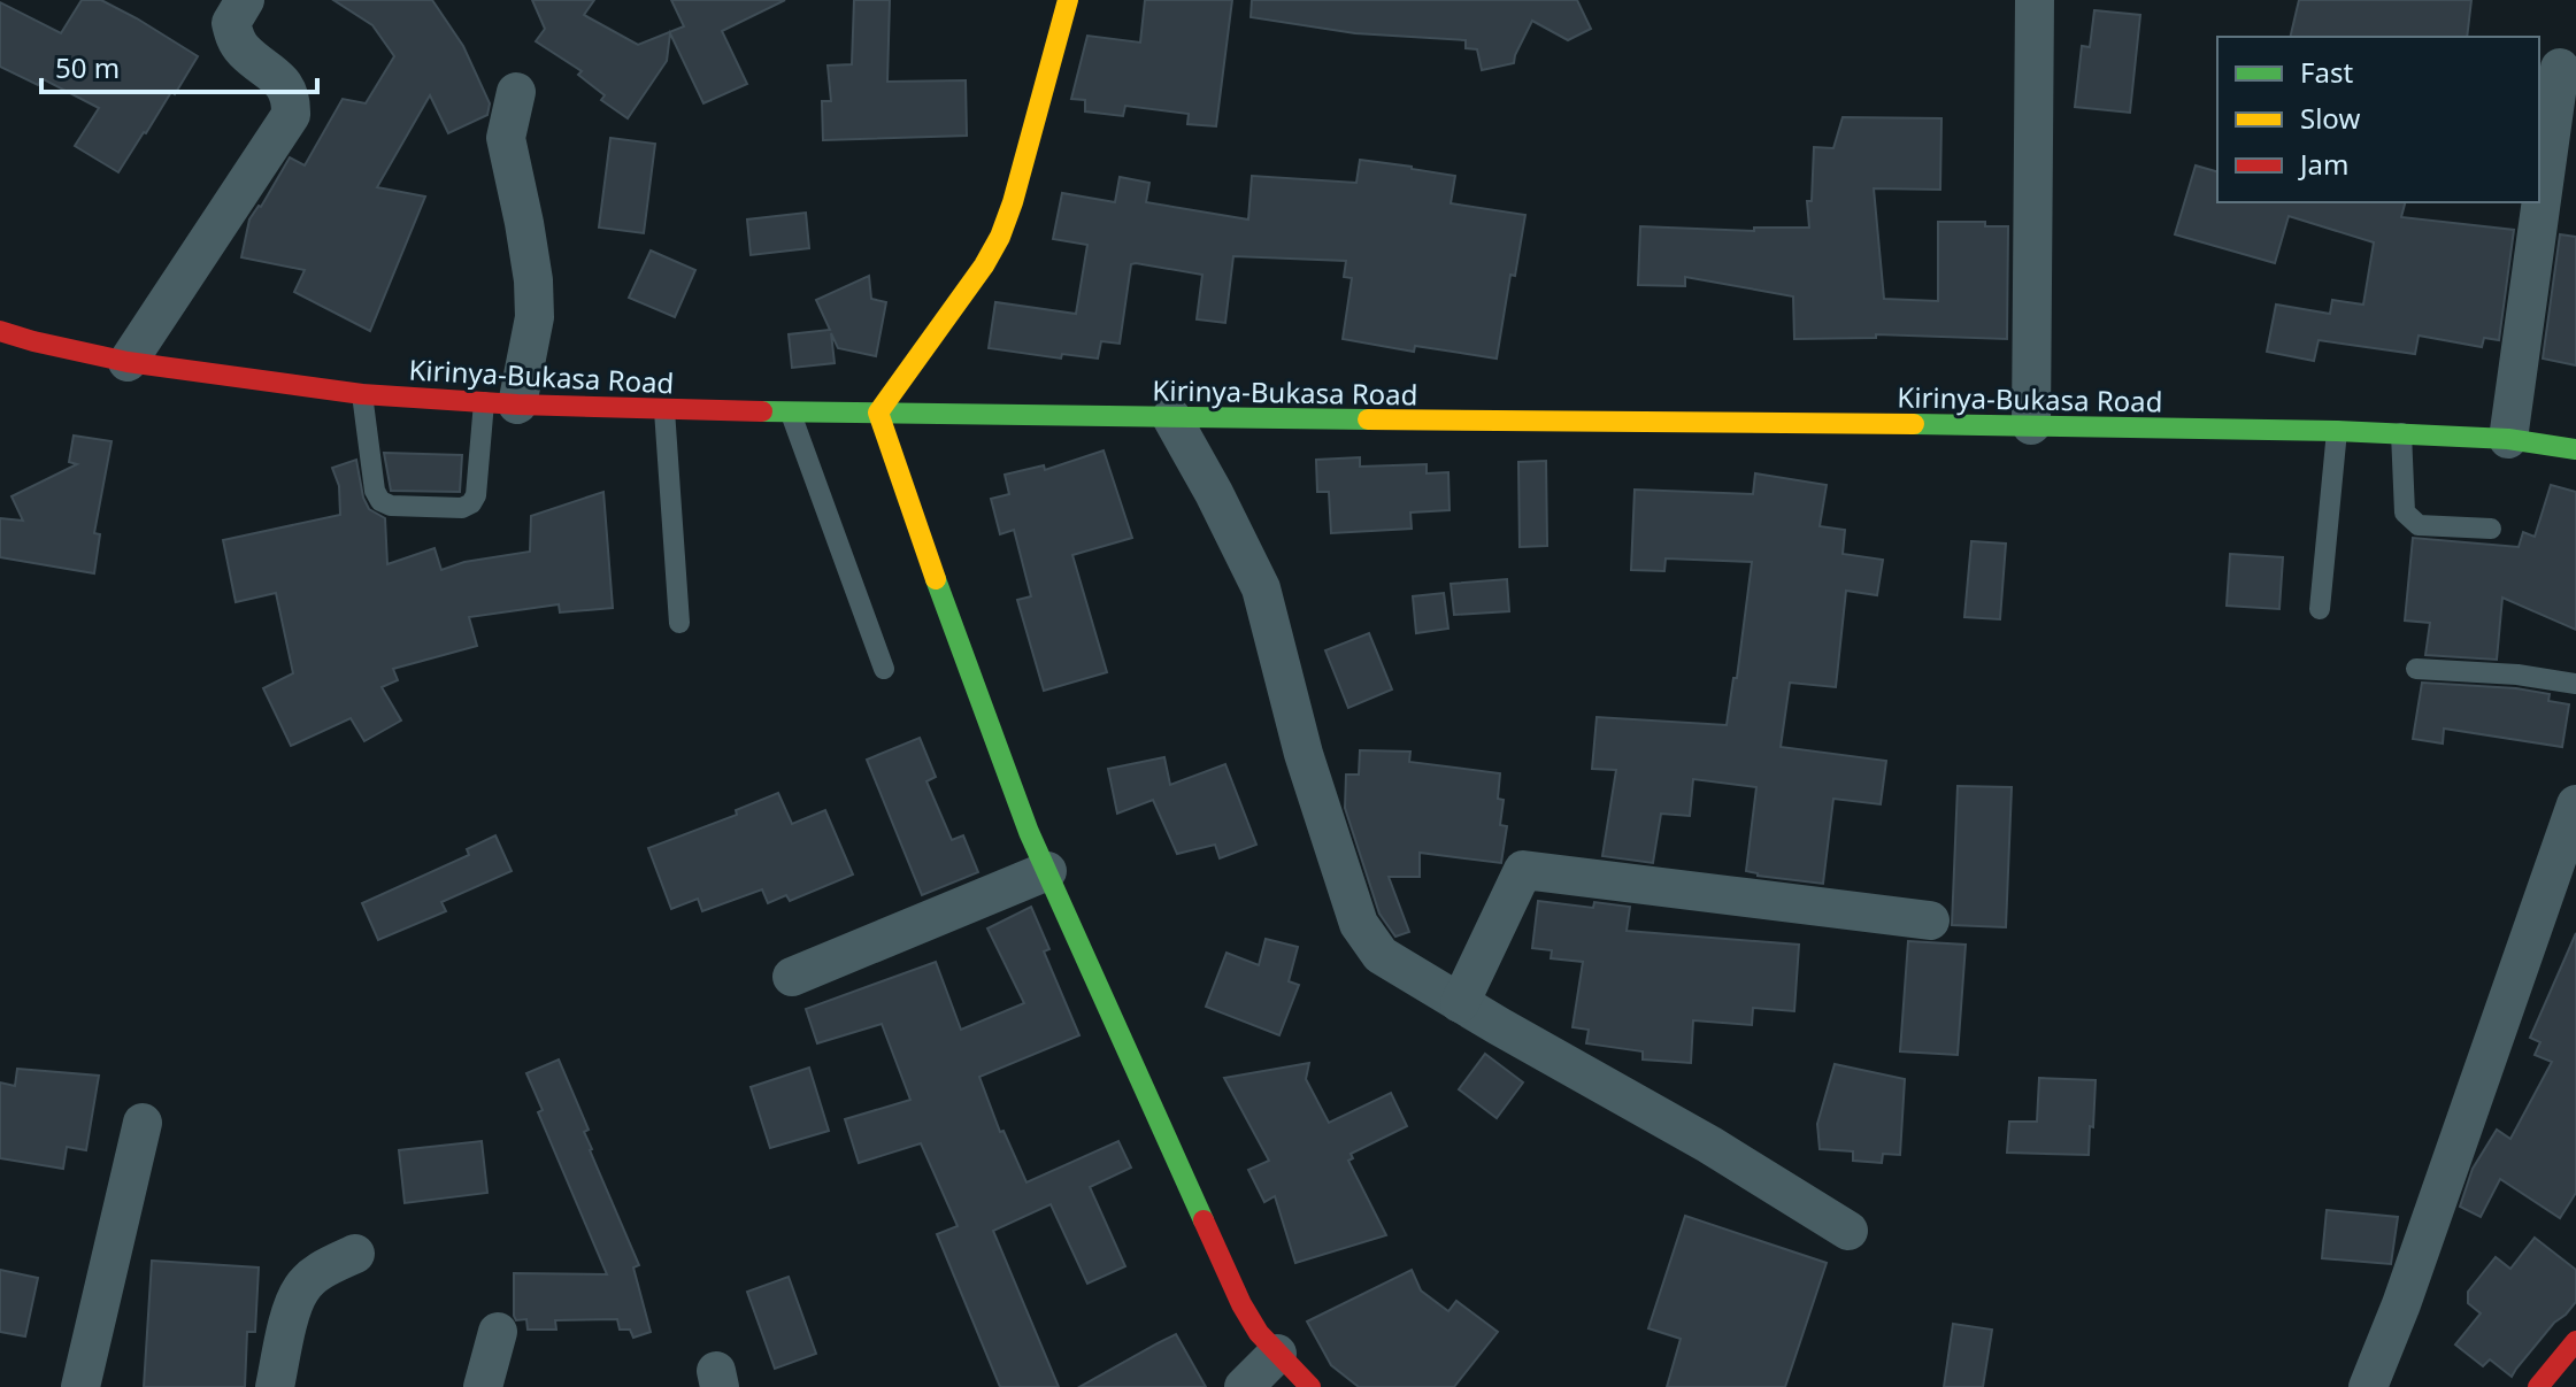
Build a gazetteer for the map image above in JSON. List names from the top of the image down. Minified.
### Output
{"streets":{"street":["Kirinya-Bukasa Road"]},"legend":["Fast","Slow","Jam"],"scale_bar":"50 m"}
